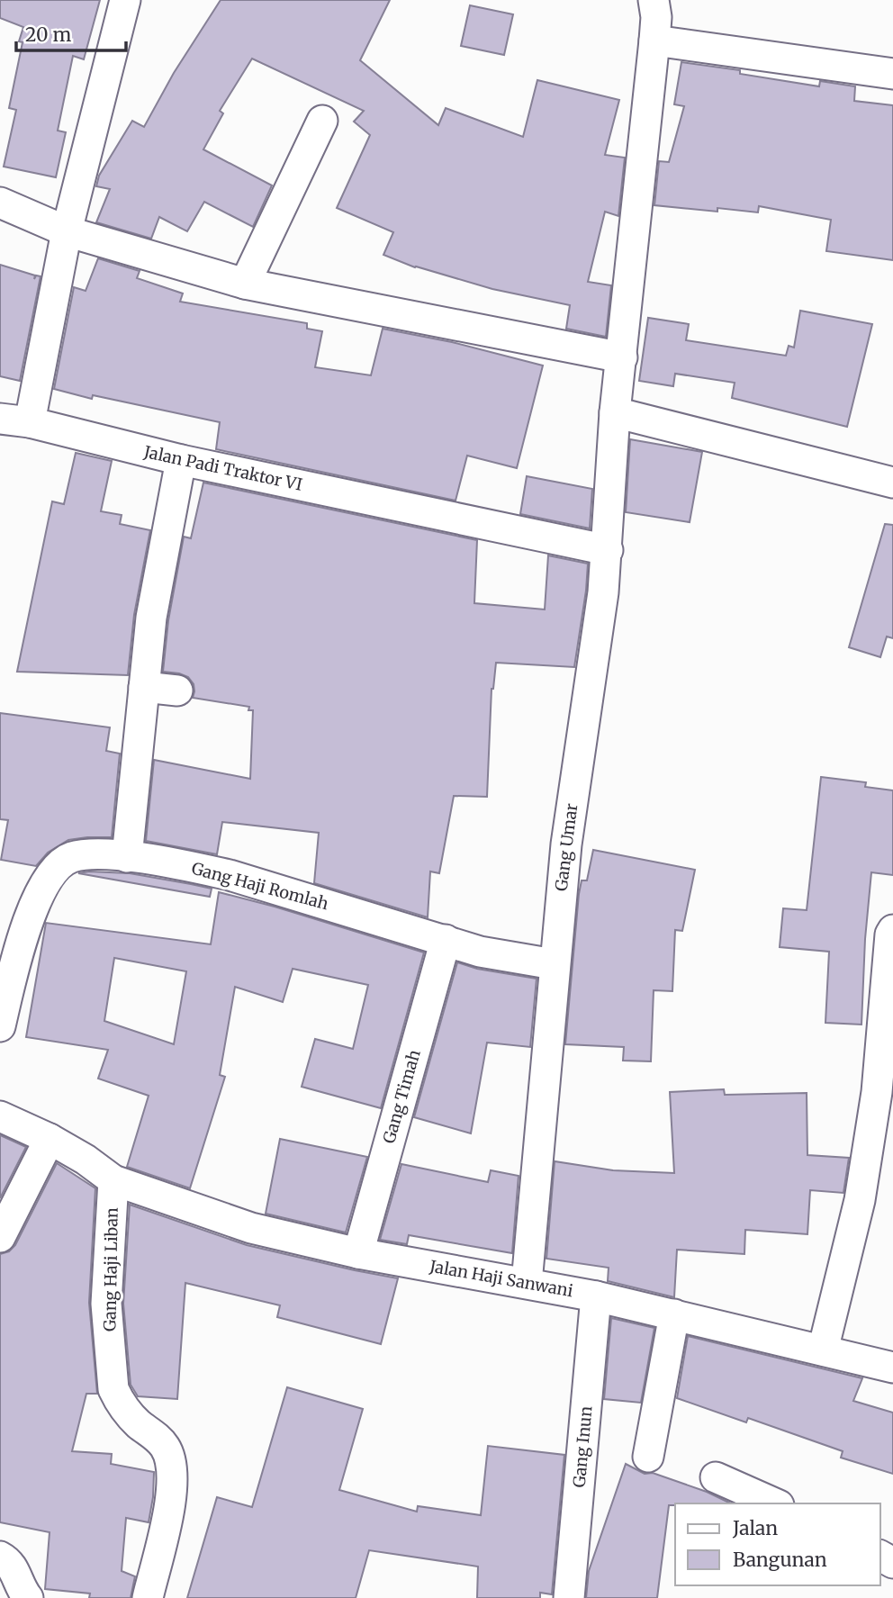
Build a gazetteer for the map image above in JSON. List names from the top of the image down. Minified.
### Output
{"streets":{"street":["Jalan Padi Traktor VI","Gang Umar","Gang Haji Romlah","Gang Timah","Gang Haji Liban","Jalan Haji Sanwani","Gang Inun"]},"crossings":[["Jalan Padi Traktor VI","Gang Umar"],["Gang Umar","Gang Haji Romlah"],["Gang Umar","Jalan Haji Sanwani"],["Gang Haji Romlah","Gang Timah"],["Gang Timah","Jalan Haji Sanwani"],["Gang Haji Liban","Jalan Haji Sanwani"],["Jalan Haji Sanwani","Gang Inun"]],"legend":["Jalan","Bangunan"],"scale_bar":"20 m"}
